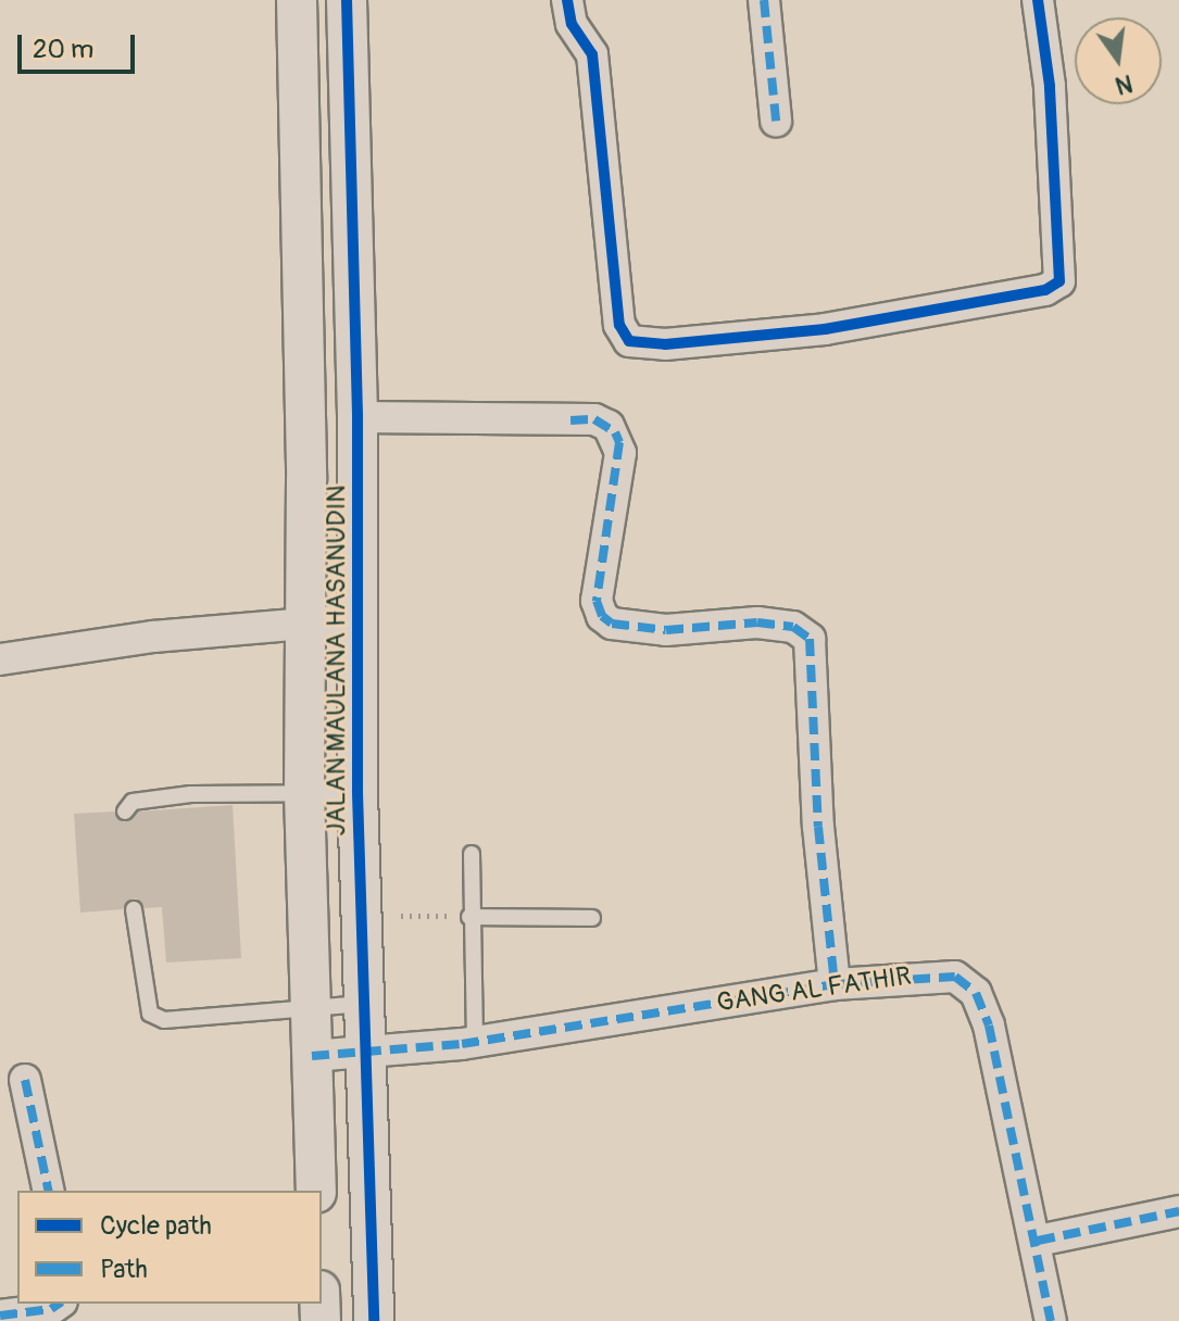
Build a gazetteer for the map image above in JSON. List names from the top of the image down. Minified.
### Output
{"streets":{"street":["JALAN MAULANA HASANUDIN","GANG AL FATHIR"]},"crossings":[["JALAN MAULANA HASANUDIN","GANG AL FATHIR"]],"legend":["Cycle path","Path"],"scale_bar":"20 m","north":"bottom"}
